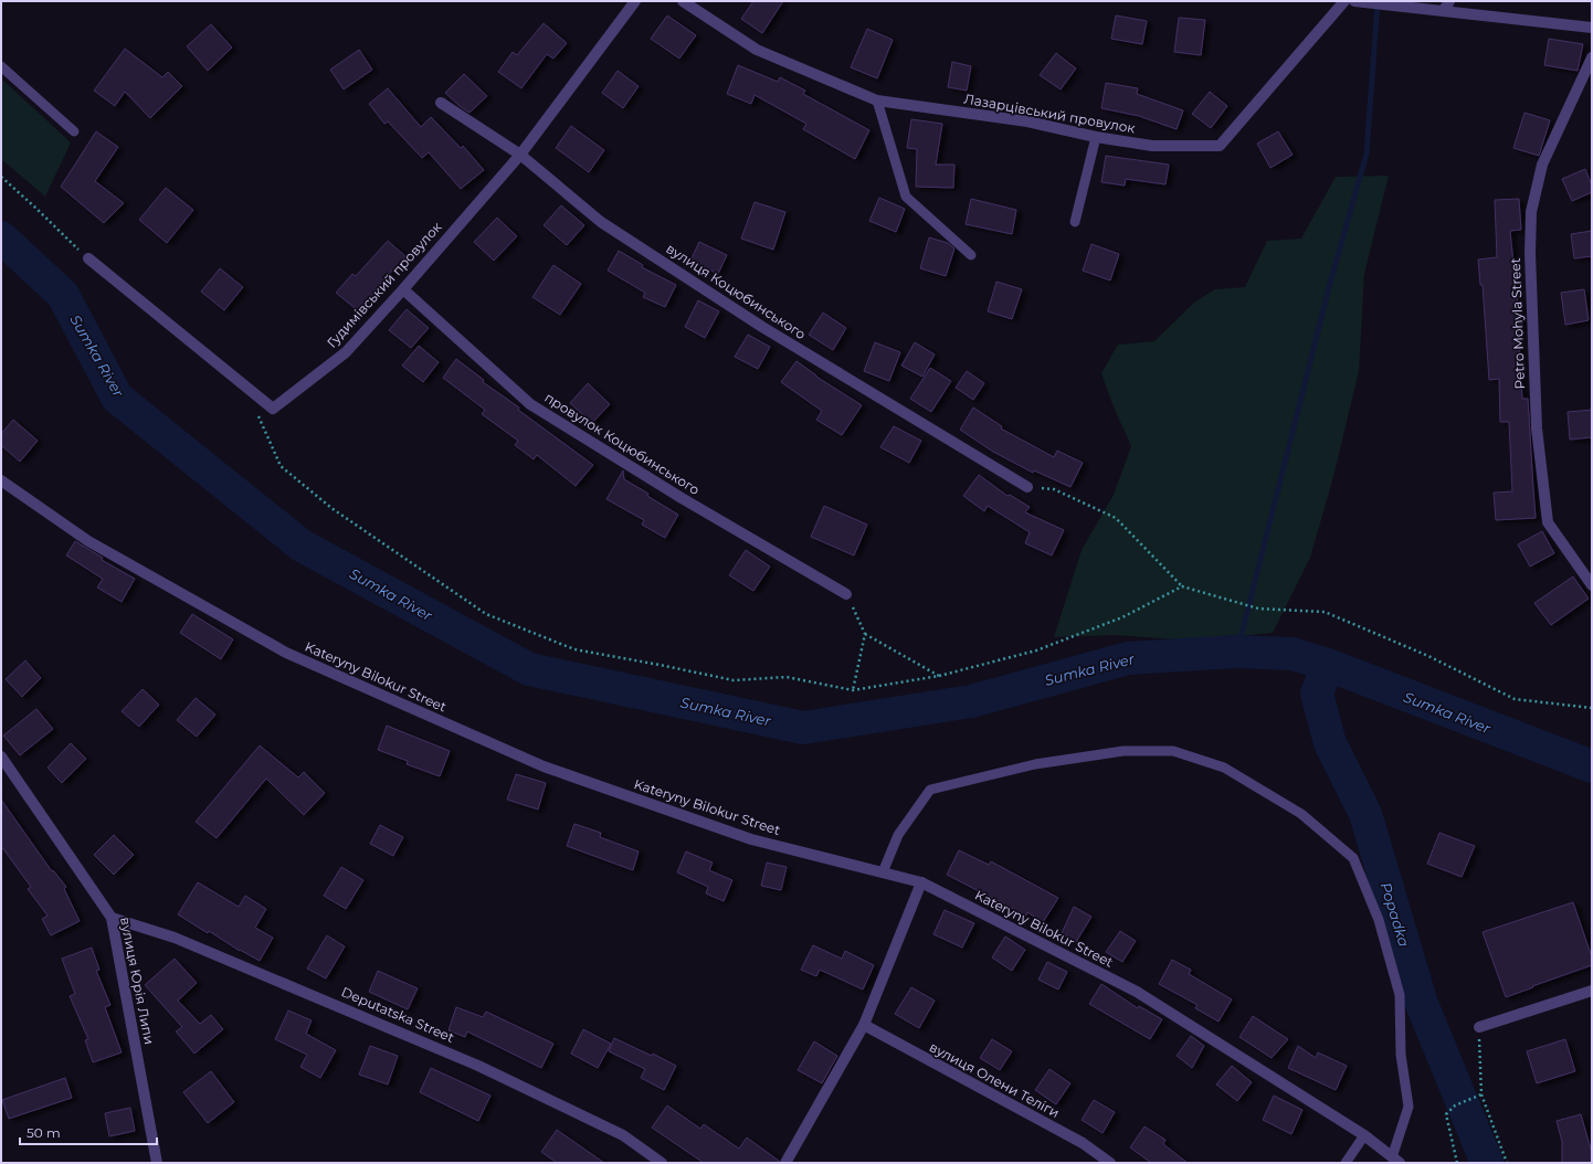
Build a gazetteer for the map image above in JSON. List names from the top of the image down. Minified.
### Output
{"streets":{"street":["Лазарцівський провулок","Гудимівський провулок","вулиця Коцюбинського","Petro Mohyla Street","провулок Коцюбинського","Kateryny Bilokur Street","вулиця Юрія Липи","Deputatska Street","вулиця Олени Теліги"]},"crossings":[["Гудимівський провулок","вулиця Коцюбинського"],["Гудимівський провулок","провулок Коцюбинського"],["вулиця Юрія Липи","Deputatska Street"]],"water":["Sumka River","Popadka"],"scale_bar":"50 m"}
